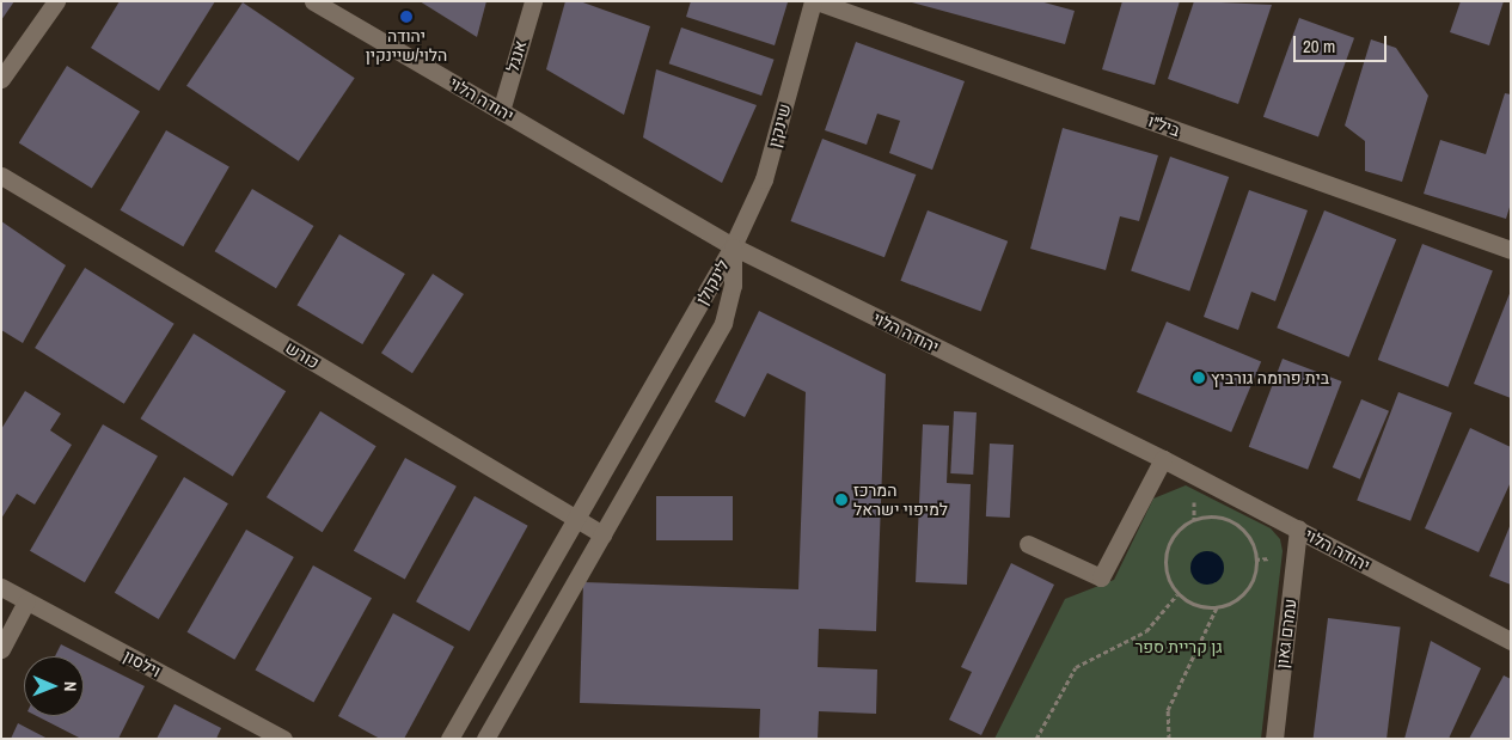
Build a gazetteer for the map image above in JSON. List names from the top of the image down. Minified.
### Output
{"streets":{"street":["אנגל","יהודה הלוי","שינקין","ביל\"ו","לינקולן","כורש","עמרם גאון","וילסון"]},"crossings":[["אנגל","יהודה הלוי"],["יהודה הלוי","שינקין"],["יהודה הלוי","לינקולן"],["יהודה הלוי","עמרם גאון"],["שינקין","ביל\"ו"],["שינקין","לינקולן"],["לינקולן","כורש"]],"parks":["גן קריית ספר"],"places":["יהודה הלוי/שיינקין","בית פרומה גורביץ","המרכז למיפוי ישראל"],"scale_bar":"20 m","north":"right"}
